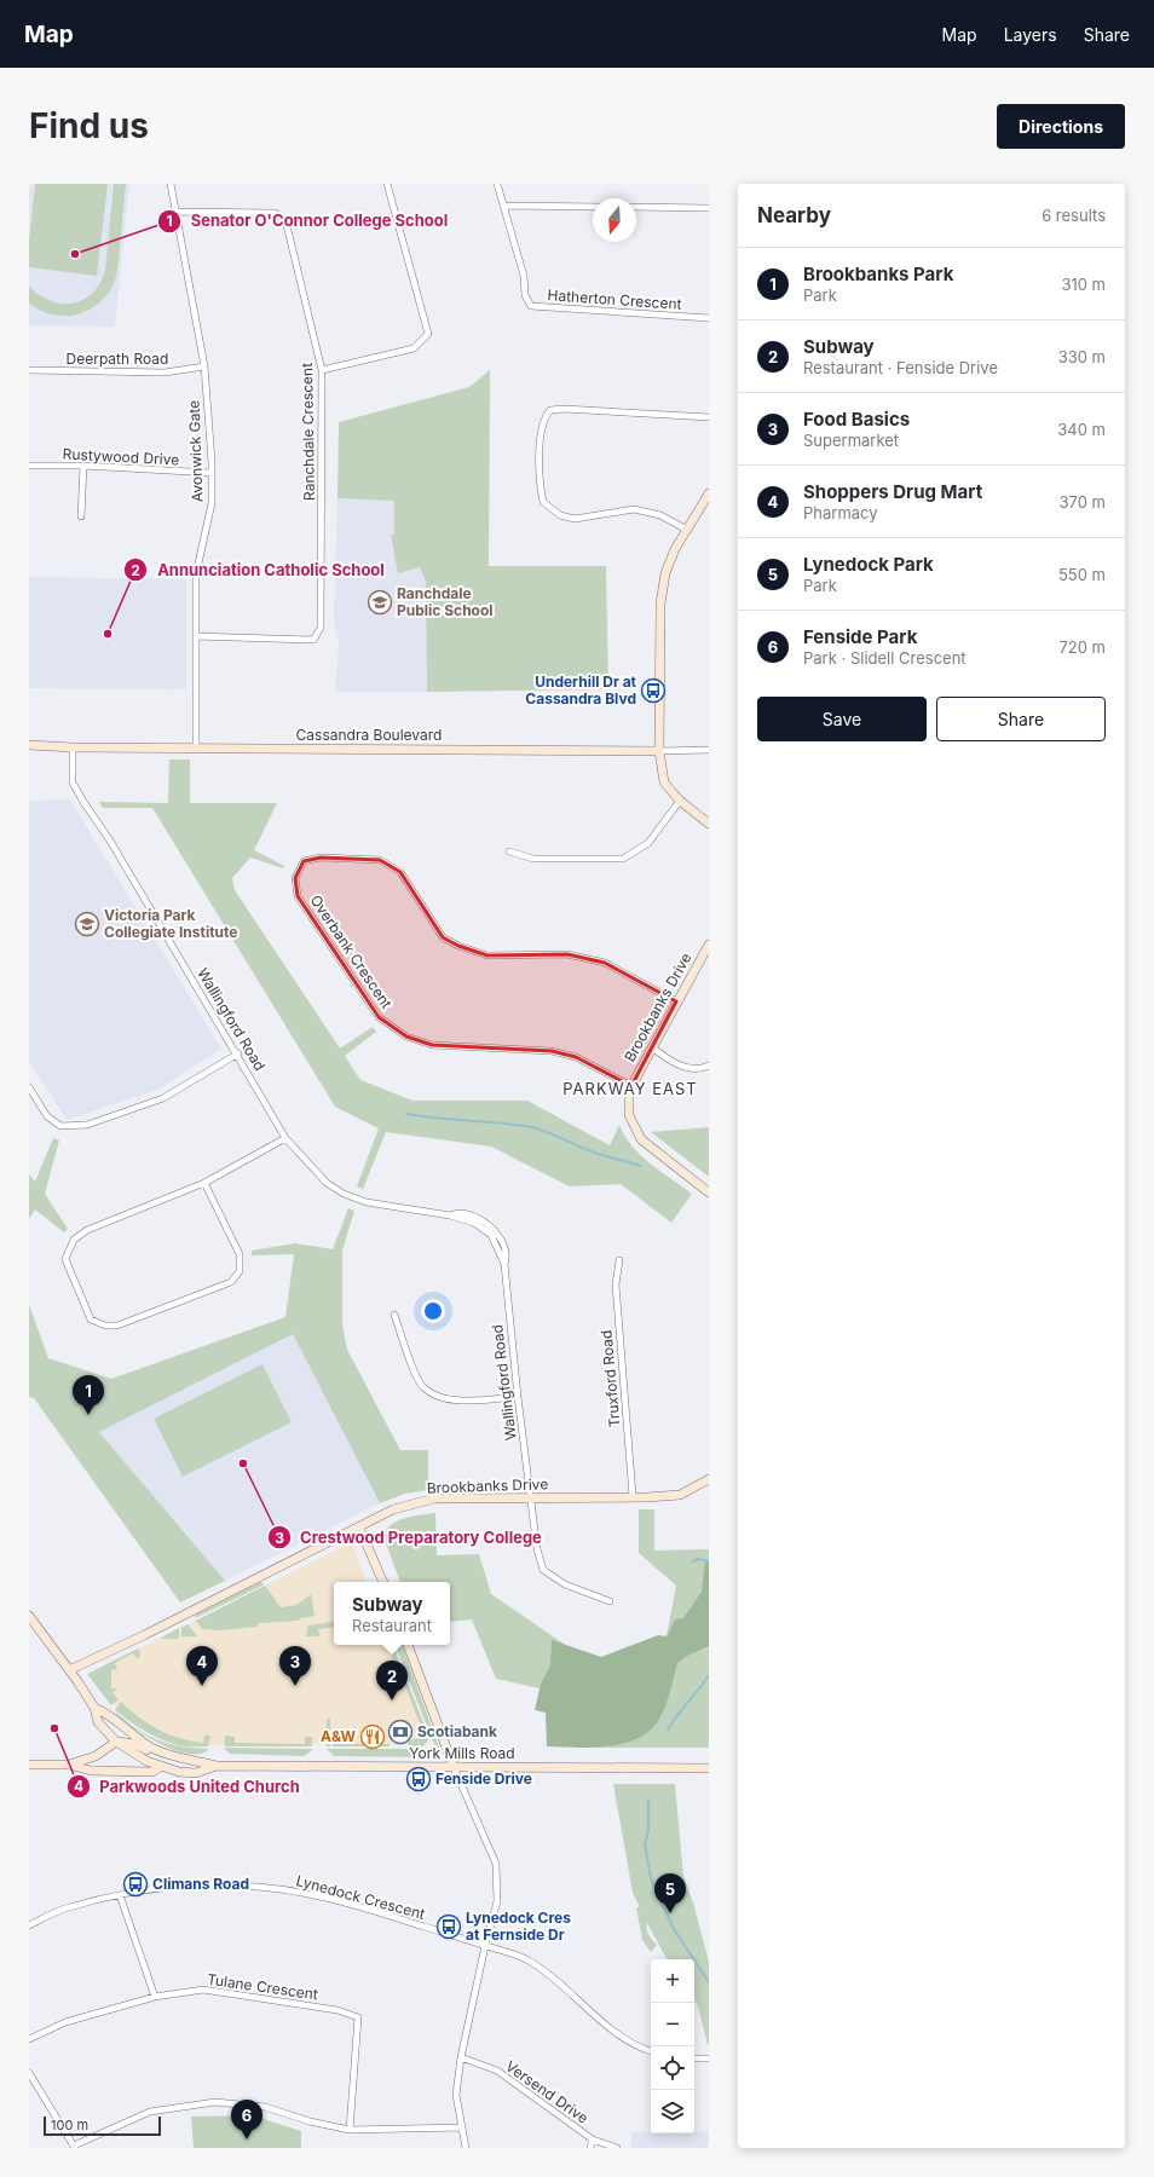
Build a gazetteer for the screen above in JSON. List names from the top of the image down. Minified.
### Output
{"streets":{"street":["Hatherton Crescent","Deerpath Road","Ranchdale Crescent","Avonwick Gate","Rustywood Drive","Cassandra Boulevard","Overbank Crescent","Brookbanks Drive","Wallingford Road","Truxford Road","York Mills Road","Lynedock Crescent","Tulane Crescent","Versend Drive"]},"crossings":[["Deerpath Road","Avonwick Gate"],["Ranchdale Crescent","Avonwick Gate"],["Avonwick Gate","Rustywood Drive"],["Avonwick Gate","Cassandra Boulevard"],["Cassandra Boulevard","Wallingford Road"],["Overbank Crescent","Brookbanks Drive"],["Brookbanks Drive","Wallingford Road"],["Brookbanks Drive","Truxford Road"]],"districts":["PARKWAY EAST"],"places":{"other":["Senator O'Connor College School","Annunciation Catholic School","Crestwood Preparatory College","Parkwoods United Church"],"school or university":["Ranchdale Public School","Victoria Park Collegiate Institute"],"bus stop":["Underhill Dr at Cassandra Blvd","Fenside Drive","Climans Road","Lynedock Cres at Fernside Dr"],"bank":["Scotiabank"],"restaurant":["A&W"]},"scale_bar":"100 m","north":"bottom","page":{"header":"Map","nav":["Map","Layers","Share"],"buttons":["Directions",["Save","Share"]],"title":"Find us","heading":["Nearby","6 results"],"list":[{"mark":"1","name":"Brookbanks Park","note":"Park","value":"310 m"},{"mark":"2","name":"Subway","note":"Restaurant · Fenside Drive","value":"330 m"},{"mark":"3","name":"Food Basics","note":"Supermarket","value":"340 m"},{"mark":"4","name":"Shoppers Drug Mart","note":"Pharmacy","value":"370 m"},{"mark":"5","name":"Lynedock Park","note":"Park","value":"550 m"},{"mark":"6","name":"Fenside Park","note":"Park · Slidell Crescent","value":"720 m"}],"pins":["1","3","4","2","5","6"],"popup":["Subway","Restaurant"],"map_buttons":["+","−"],"scale":"100 m"}}
